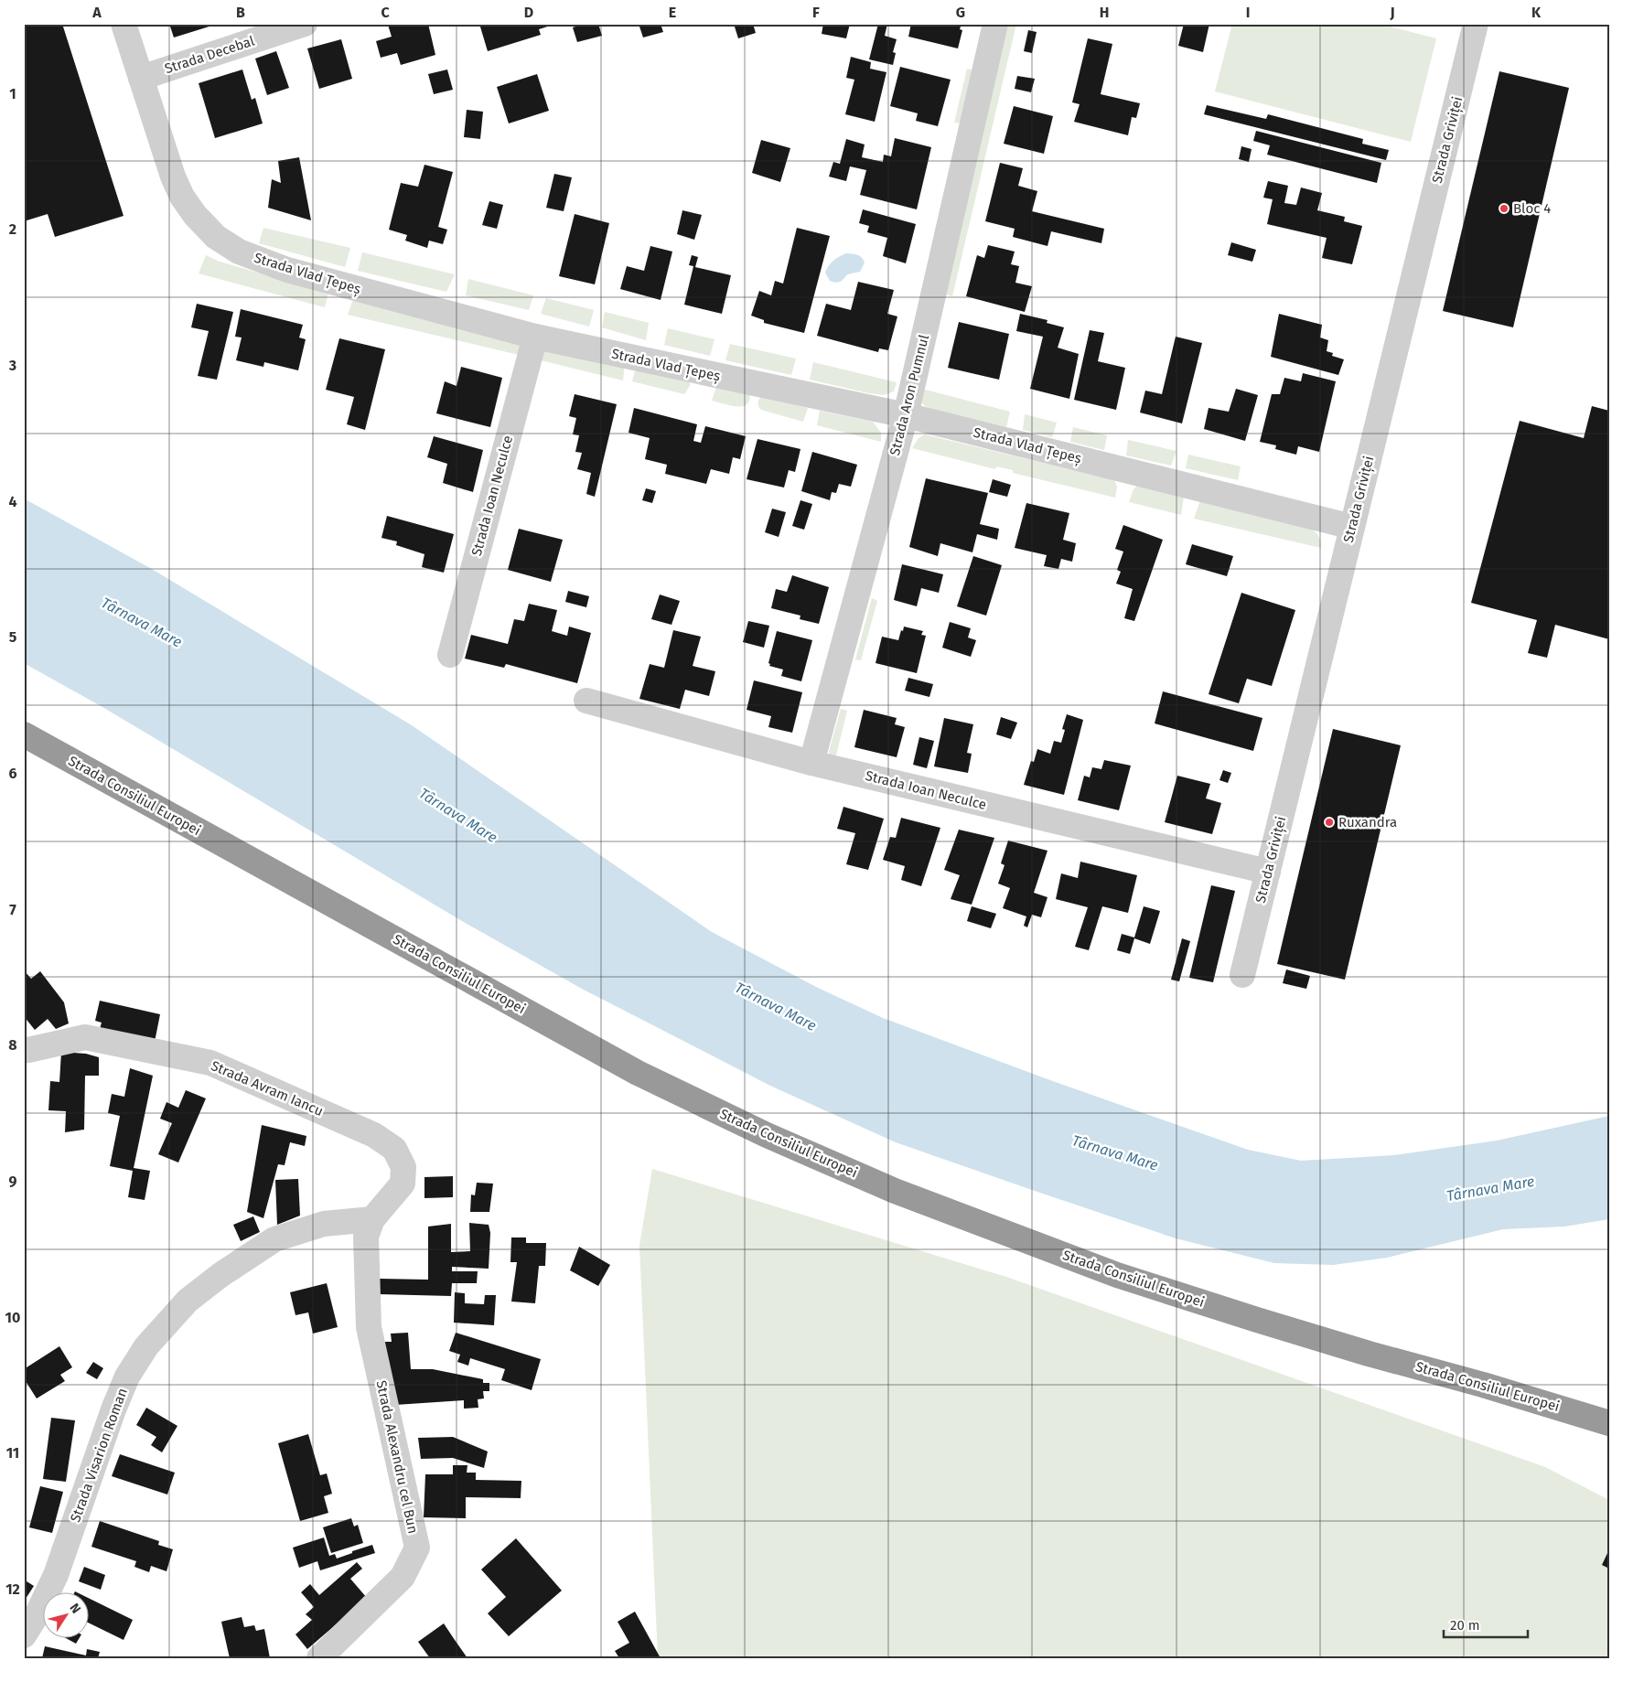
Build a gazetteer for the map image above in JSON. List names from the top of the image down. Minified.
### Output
{"streets":{"highway":["Strada Consiliul Europei"],"street":["Strada Decebal","Strada Griviței","Strada Vlad Țepeș","Strada Aron Pumnul","Strada Ioan Neculce","Strada Avram Iancu","Strada Visarion Roman","Strada Alexandru cel Bun"]},"crossings":[["Strada Decebal","Strada Vlad Țepeș"],["Strada Griviței","Strada Vlad Țepeș"],["Strada Griviței","Strada Ioan Neculce"],["Strada Vlad Țepeș","Strada Aron Pumnul"],["Strada Vlad Țepeș","Strada Ioan Neculce"],["Strada Aron Pumnul","Strada Ioan Neculce"],["Strada Avram Iancu","Strada Visarion Roman"],["Strada Avram Iancu","Strada Alexandru cel Bun"],["Strada Visarion Roman","Strada Alexandru cel Bun"]],"water":["Târnava Mare"],"places":["Bloc 4","Ruxandra"],"scale_bar":"20 m","north":"top right","grid":{"columns":["A","B","C","D","E","F","G","H","I","J","K"],"rows":["1","2","3","4","5","6","7","8","9","10","11","12"]}}
